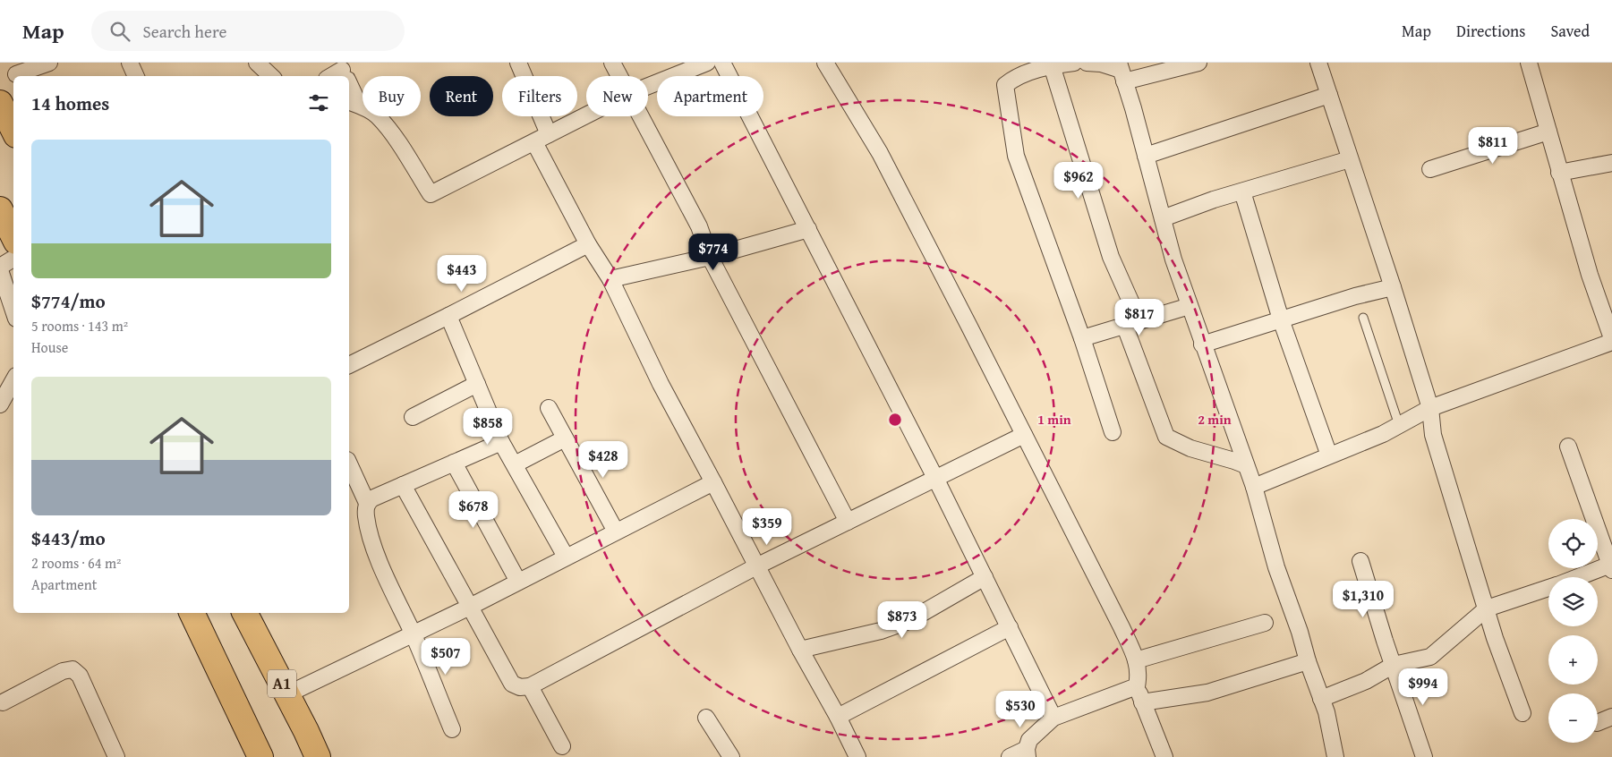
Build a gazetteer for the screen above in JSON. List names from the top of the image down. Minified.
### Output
{"streets":{"main road":["A1"]},"page":{"header":"Map","search":"Search here","nav":["Map","Directions","Saved"],"chip":["Buy","Rent","Filters","New","Apartment"],"heading":"14 homes","price":["$811","$962","$774","$443","$817","$858","$428","$678","$359","$1,310","$873","$507","$994","$530"],"list":[{"name":"$774/mo","note":"5 rooms · 143 m² · House"},{"name":"$443/mo","note":"2 rooms · 64 m² · Apartment"}],"map_buttons":["+","−"]},"rings":["1 min","2 min"]}
